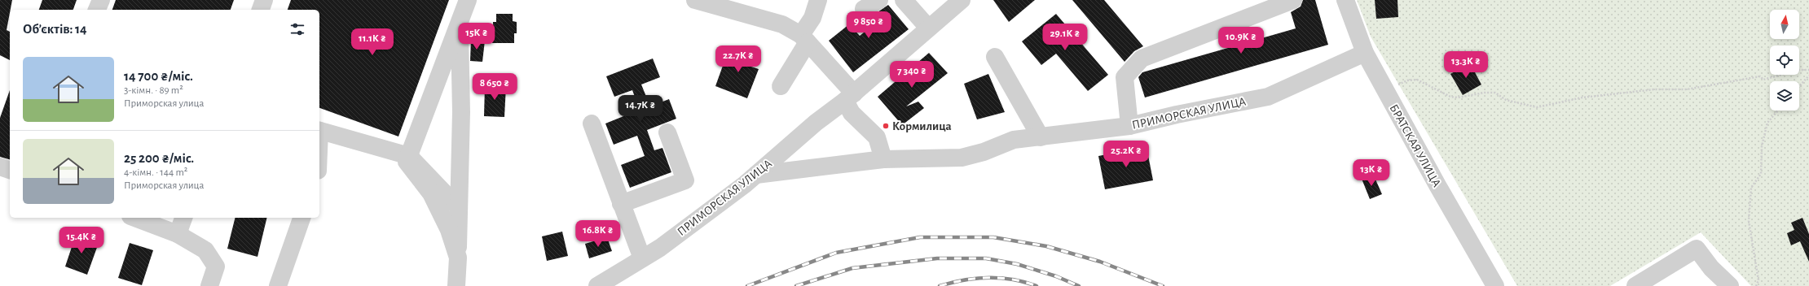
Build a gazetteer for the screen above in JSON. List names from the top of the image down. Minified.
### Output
{"streets":{"street":["ПРИМОРСКАЯ УЛИЦА","БРАТСКАЯ УЛИЦА"]},"crossings":[["ПРИМОРСКАЯ УЛИЦА","БРАТСКАЯ УЛИЦА"]],"places":["Кормилица"],"north":"top","page":{"heading":"Об’єктів: 14","price":["9 850 ₴","15K ₴","29.1K ₴","10.9K ₴","11.1K ₴","22.7K ₴","13.3K ₴","7 340 ₴","8 650 ₴","14.7K ₴","25.2K ₴","13K ₴","16.8K ₴","15.4K ₴"],"list":[{"name":"14 700 ₴/міс.","note":"3-кімн. · 89 m² · Приморская улица"},{"name":"25 200 ₴/міс.","note":"4-кімн. · 144 m² · Приморская улица"}]}}
